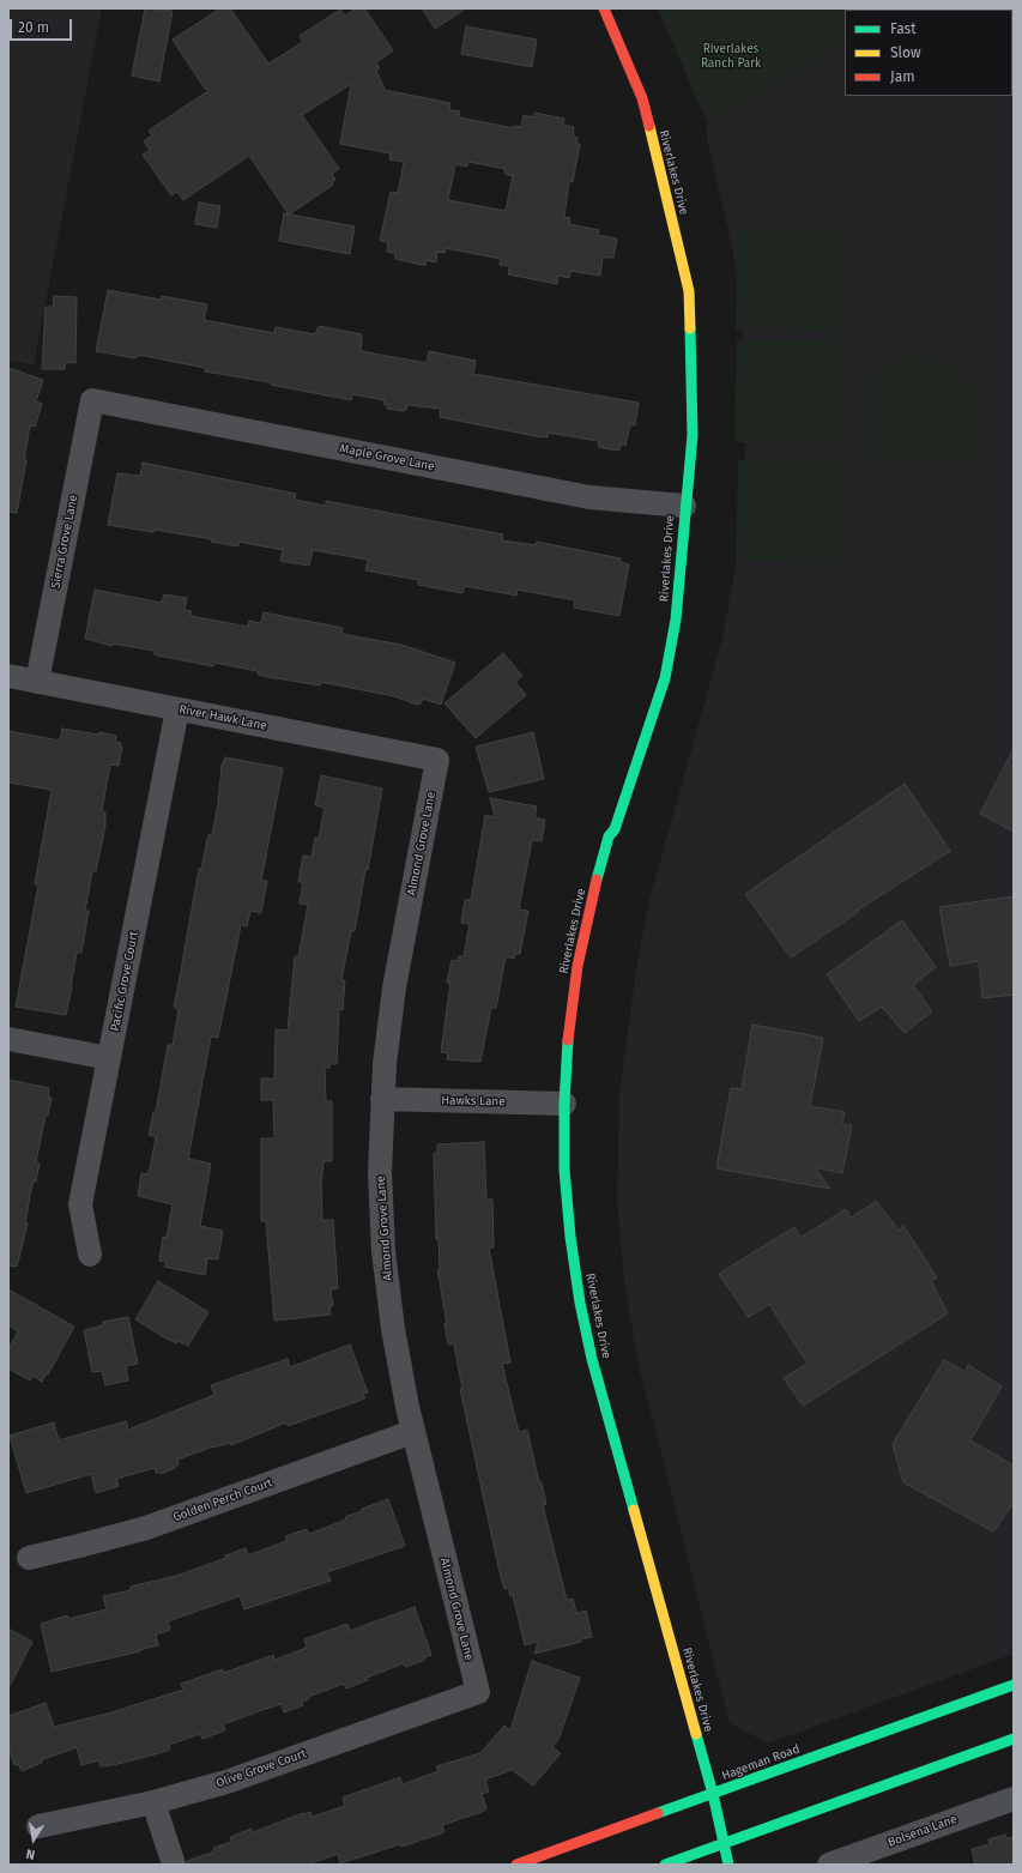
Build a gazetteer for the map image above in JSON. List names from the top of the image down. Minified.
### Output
{"streets":{"main road":["Riverlakes Drive","Hageman Road"],"street":["Maple Grove Lane","Sierra Grove Lane","River Hawk Lane","Almond Grove Lane","Pacific Grove Court","Hawks Lane","Golden Perch Court","Olive Grove Court","Bolsena Lane"]},"crossings":[["Riverlakes Drive","Maple Grove Lane"],["Riverlakes Drive","Hawks Lane"],["Riverlakes Drive","Hageman Road"],["Maple Grove Lane","Sierra Grove Lane"],["Sierra Grove Lane","River Hawk Lane"],["River Hawk Lane","Almond Grove Lane"],["River Hawk Lane","Pacific Grove Court"],["Almond Grove Lane","Hawks Lane"],["Almond Grove Lane","Golden Perch Court"],["Almond Grove Lane","Olive Grove Court"]],"parks":["Riverlakes Ranch Park"],"legend":["Fast","Slow","Jam"],"scale_bar":"20 m","north":"bottom"}
